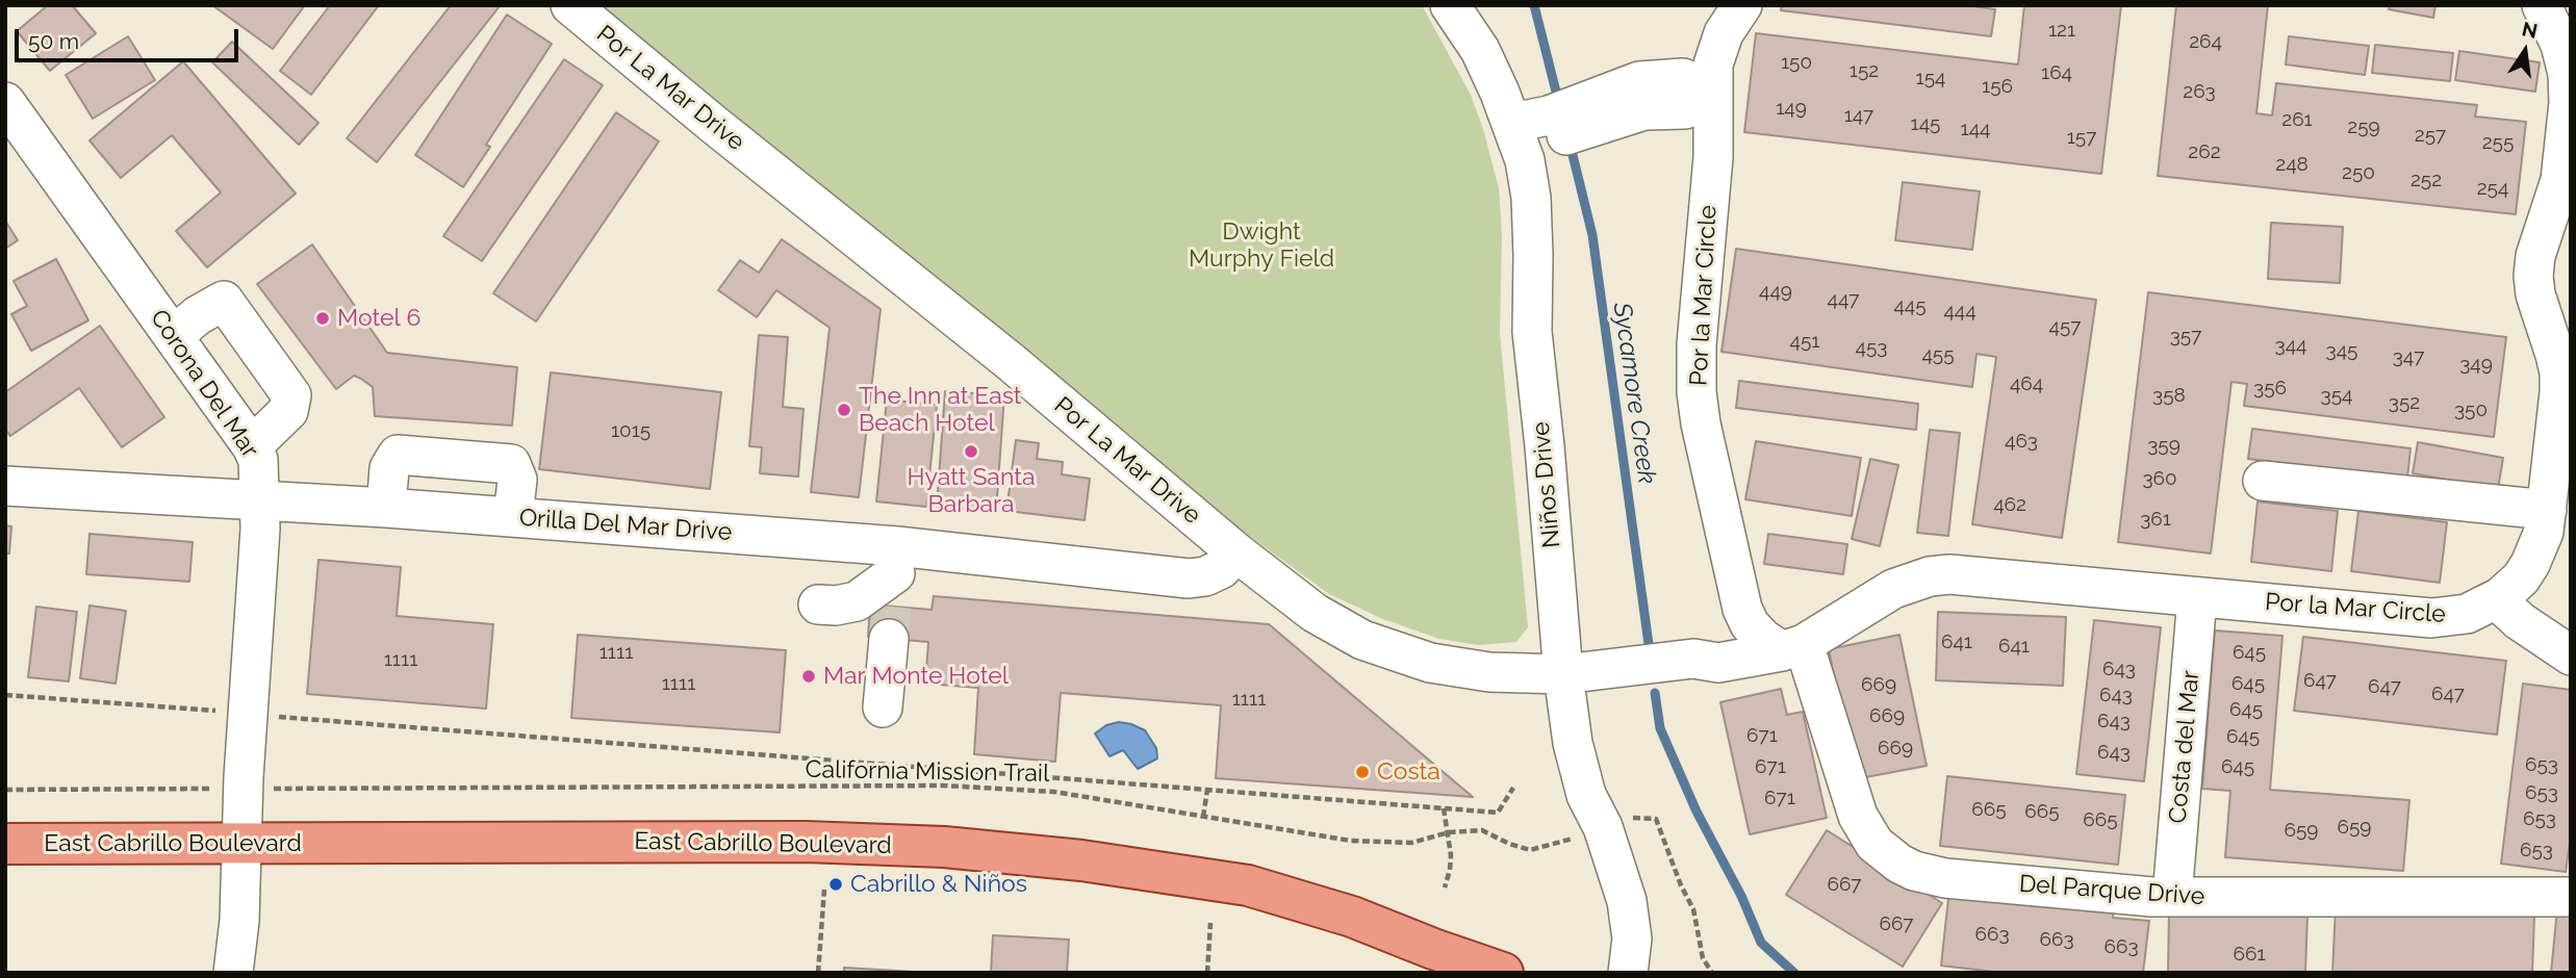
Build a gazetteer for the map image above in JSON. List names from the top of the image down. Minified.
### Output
{"streets":{"main road":["East Cabrillo Boulevard"],"street":["Por La Mar Drive","Por la Mar Circle","Corona Del Mar","Niños Drive","Orilla Del Mar Drive","Costa del Mar","Del Parque Drive"],"path":["California Mission Trail"]},"crossings":[["Por La Mar Drive","Por la Mar Circle"],["Por La Mar Drive","Niños Drive"],["Por La Mar Drive","Orilla Del Mar Drive"],["Por la Mar Circle","Niños Drive"],["Por la Mar Circle","Costa del Mar"],["Por la Mar Circle","Del Parque Drive"],["Corona Del Mar","Orilla Del Mar Drive"],["Corona Del Mar","East Cabrillo Boulevard"],["Costa del Mar","Del Parque Drive"]],"water":["Sycamore Creek"],"parks":["Dwight Murphy Field"],"places":["Motel 6","The Inn at East Beach Hotel","Hyatt Santa Barbara","Mar Monte Hotel","Costa","Cabrillo & Niños"],"house_numbers":["121","264","150","152","164","154","156","263","149","147","261","145","259","144","257","157","255","262","248","250","252","254","449","447","445","444","457","357","451","344","453","345","455","347","349","464","356","358","354","352","350","1015","463","359","360","462","361","641","641","1111","645","1111","643","647","1111","645","669","647","647","643","1111","645","669","643","671","645","669","643","653","671","645","653","671","665","665","653","665","659","659","653","667","667","663","663","663","661"],"scale_bar":"50 m","north":"top"}
